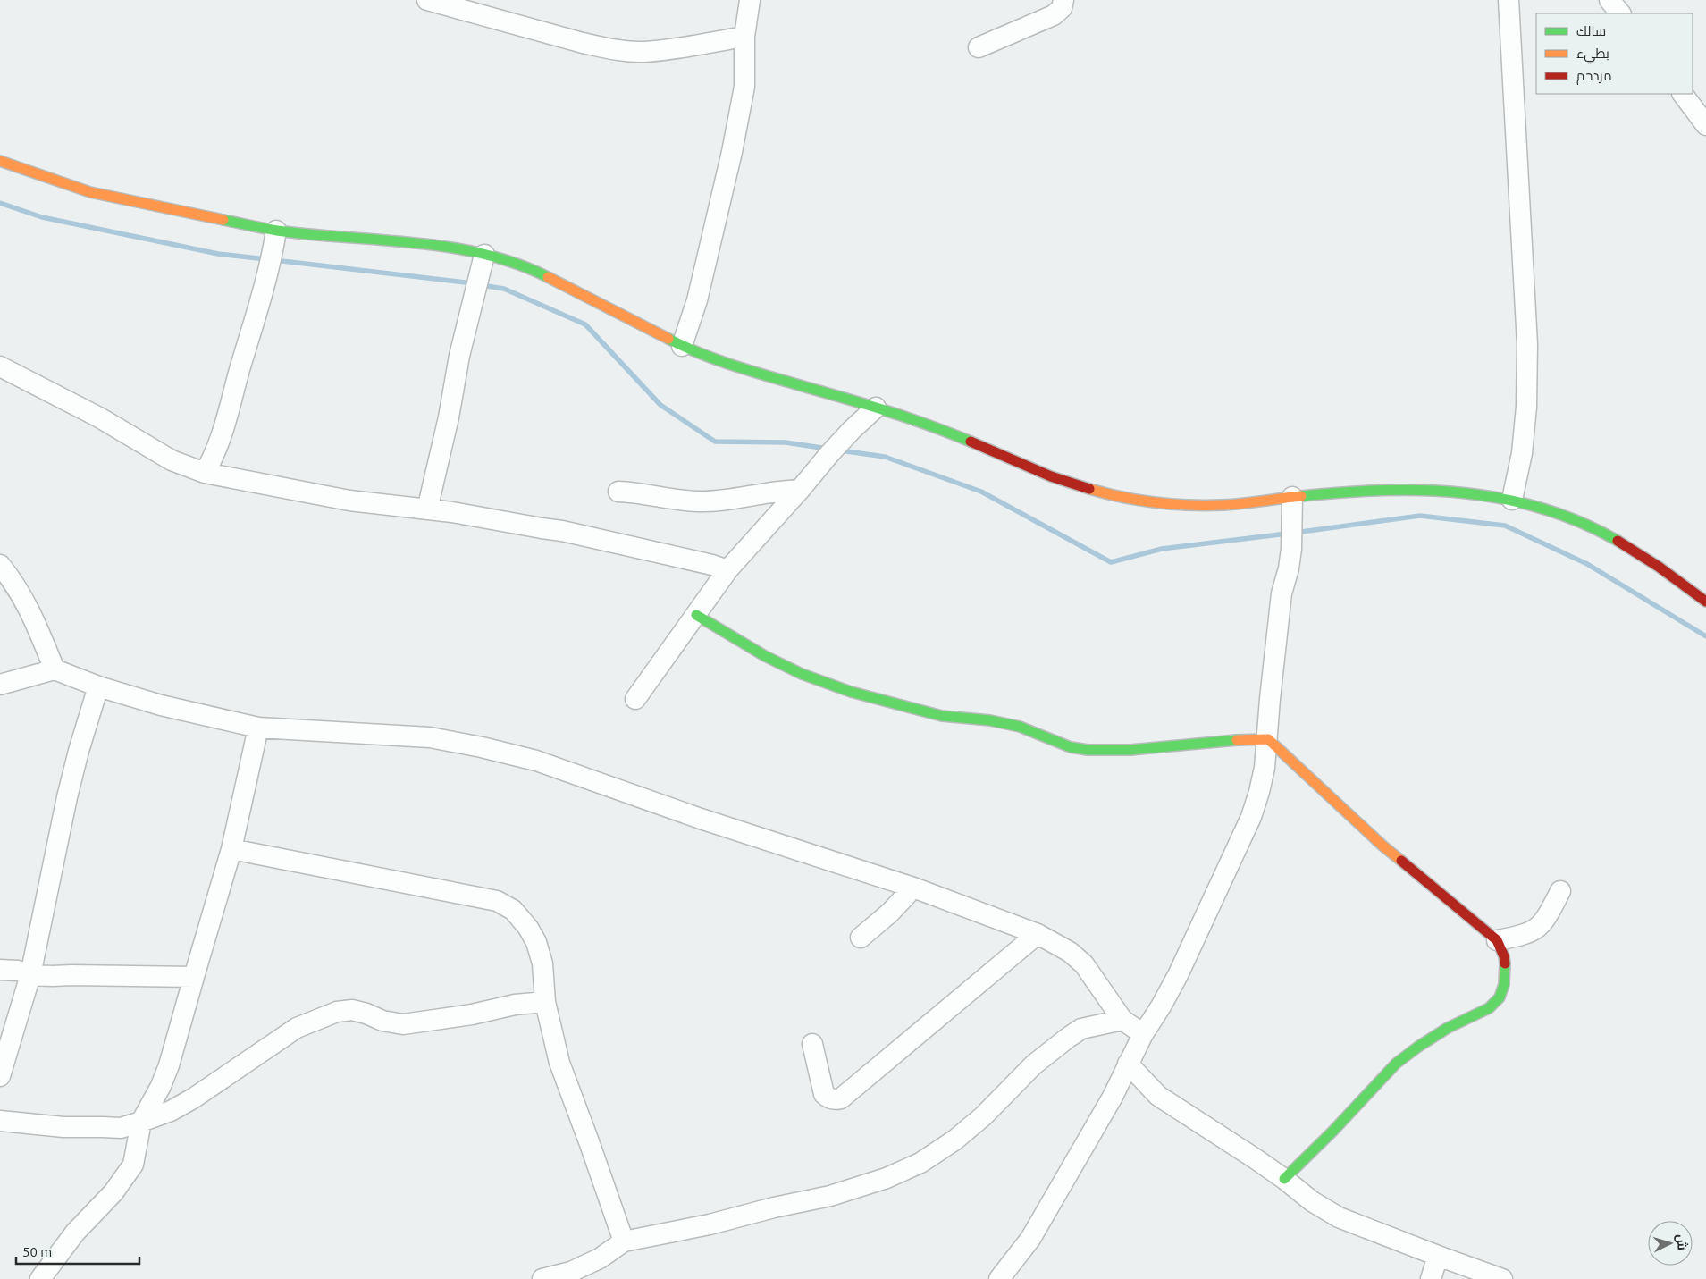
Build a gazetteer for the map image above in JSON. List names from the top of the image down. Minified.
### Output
{"legend":["سالك","بطيء","مزدحم"],"scale_bar":"50 m","north":"right"}
